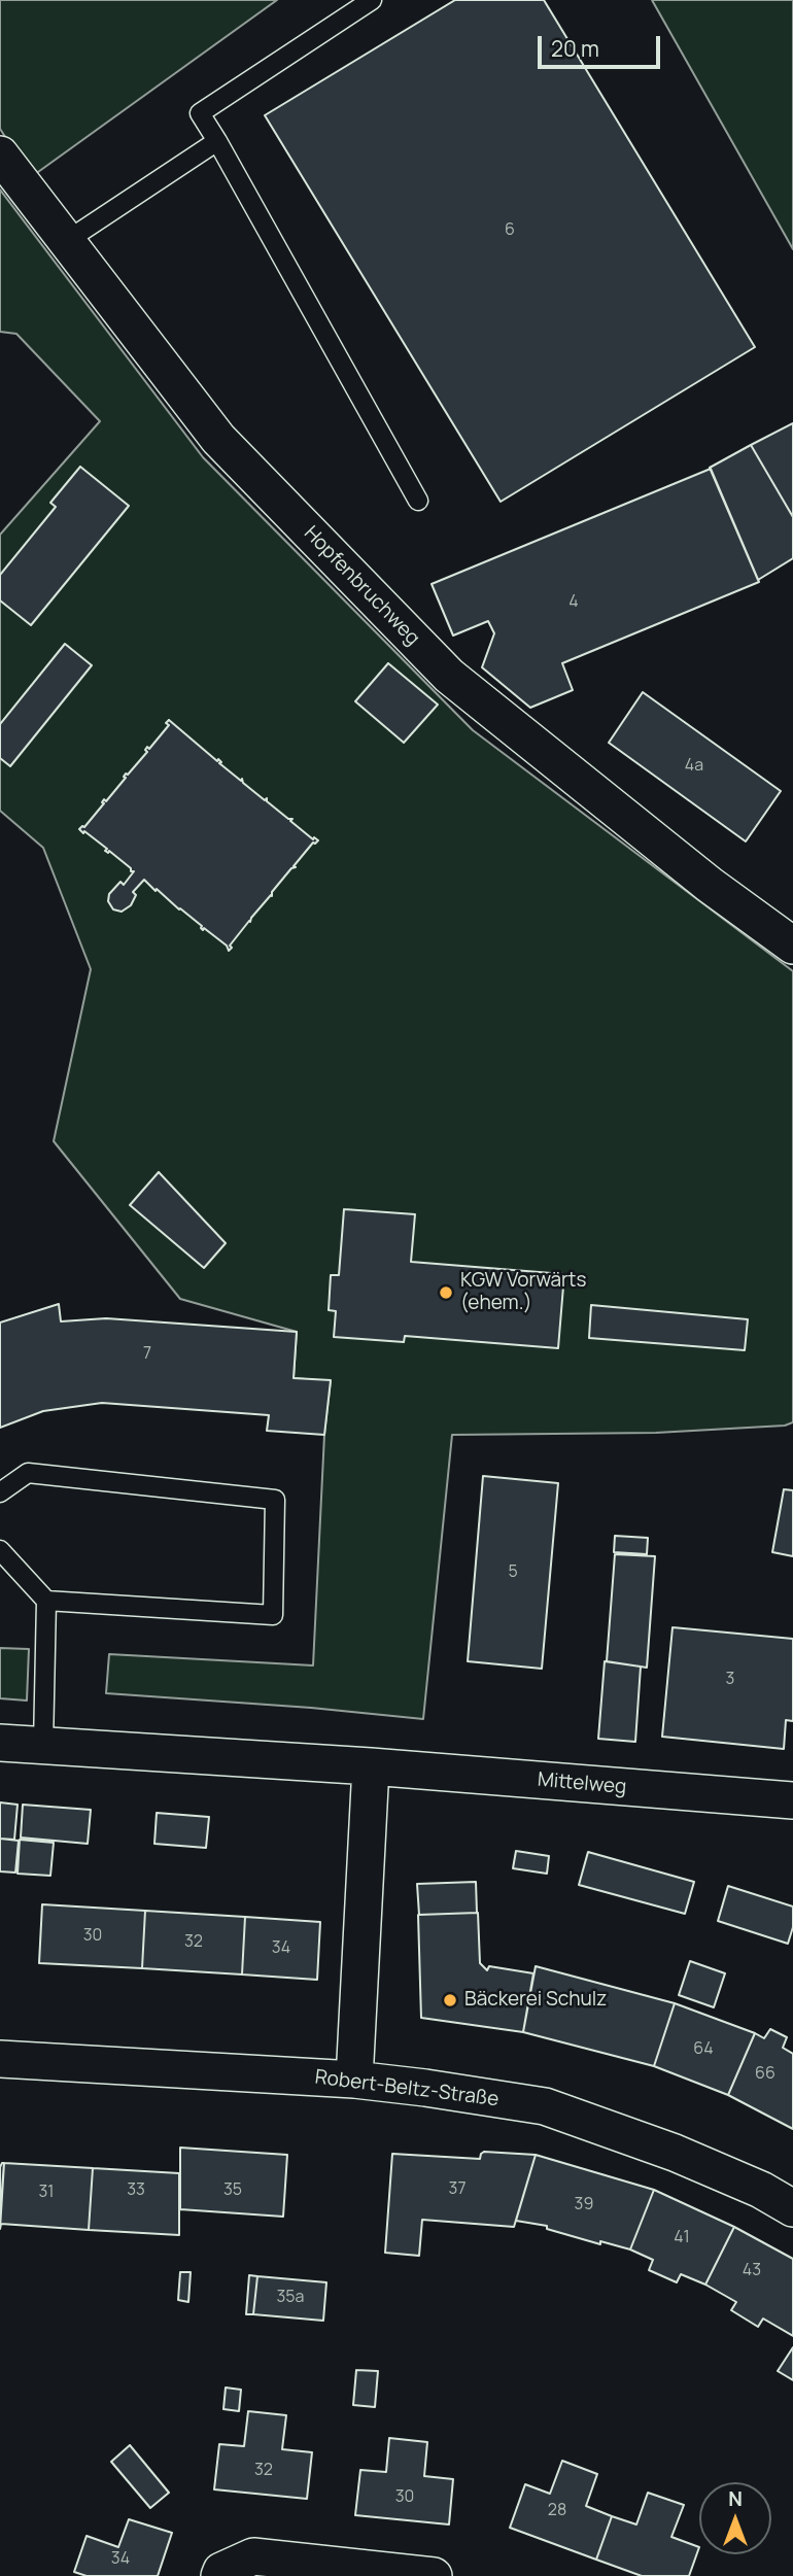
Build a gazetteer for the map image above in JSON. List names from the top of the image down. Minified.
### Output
{"streets":{"street":["Hopfenbruchweg","Mittelweg","Robert-Beltz-Straße"]},"places":["KGW Vorwärts (ehem.)","Bäckerei Schulz"],"house_numbers":["6","4","4a","7","5","3","30","32","34","64","66","37","33","35","31","39","41","43","35a","32","30","28","34"],"scale_bar":"20 m","north":"top"}
